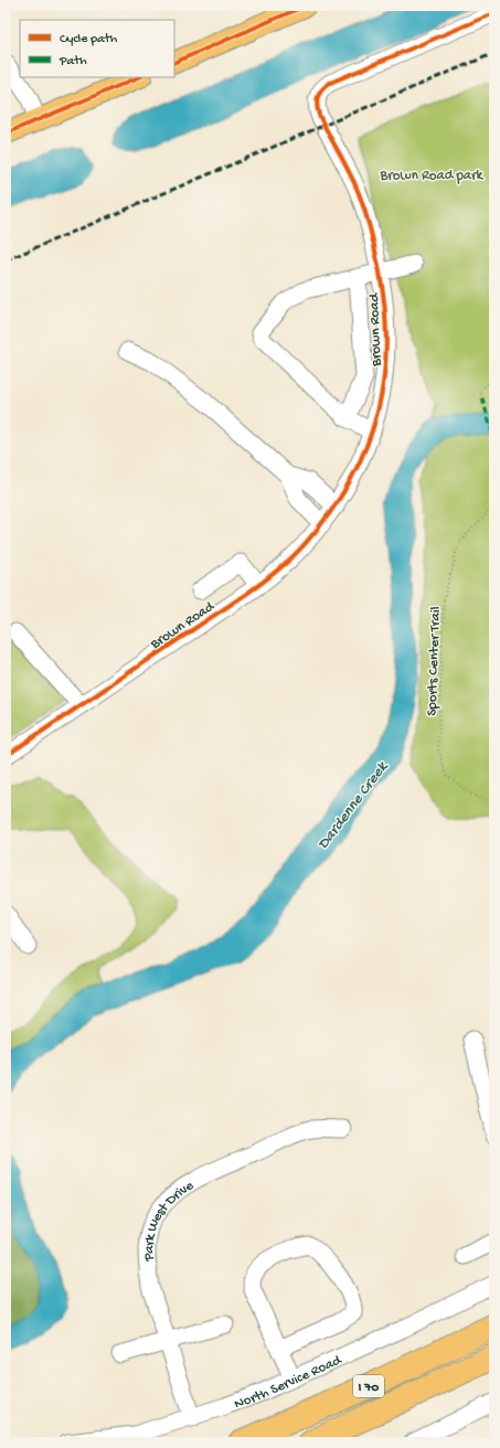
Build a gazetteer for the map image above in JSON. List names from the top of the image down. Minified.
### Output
{"streets":{"highway":["I 70"],"street":["Brown Road","Park West Drive","North Service Road"],"path":["Sports Center Trail"]},"crossings":[["Park West Drive","North Service Road"]],"water":["Dardenne Creek"],"parks":["Brown Road park"],"legend":["Cycle path","Path"]}
